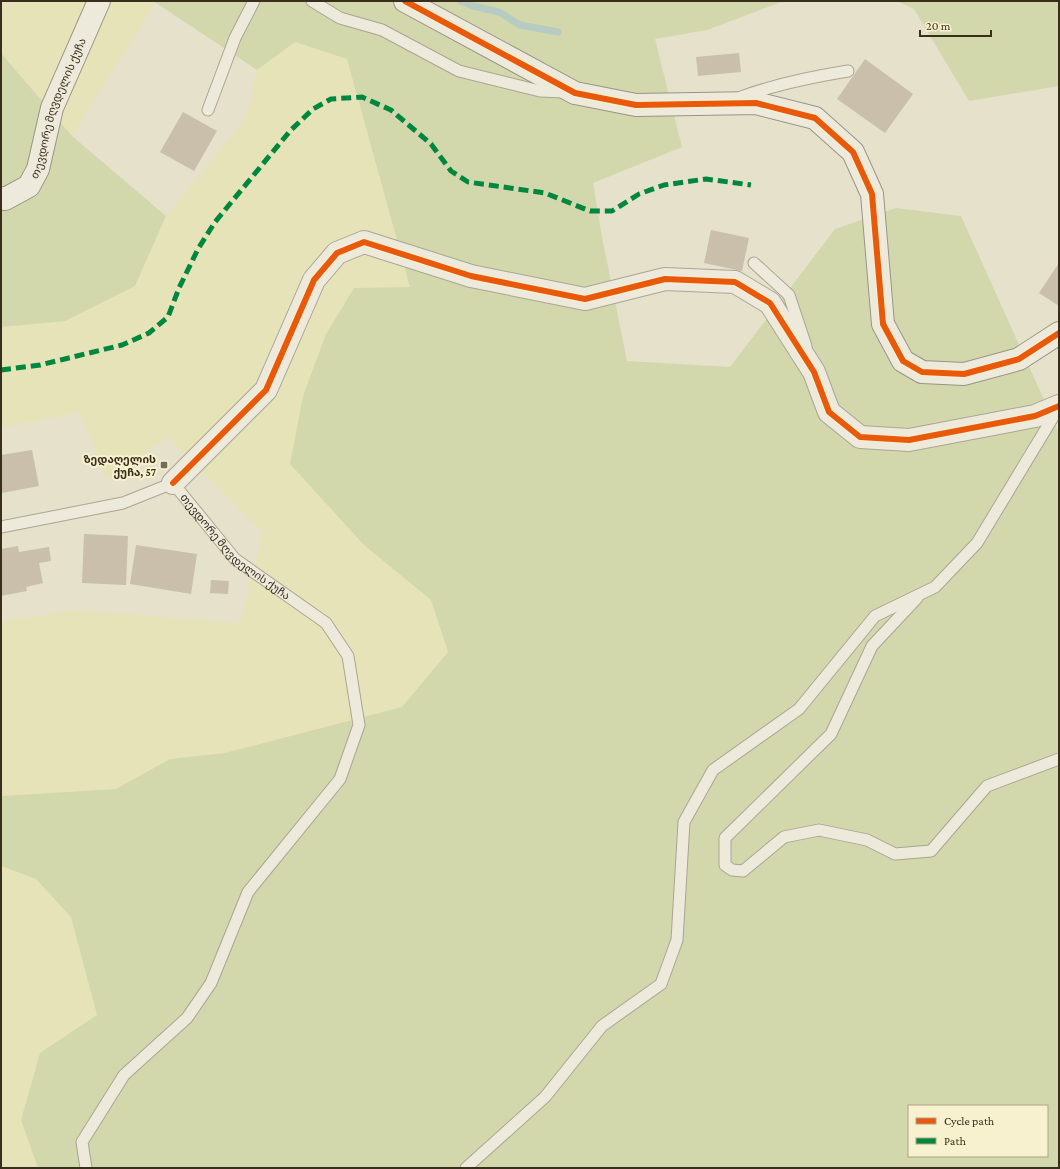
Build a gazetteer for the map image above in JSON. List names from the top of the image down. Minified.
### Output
{"streets":{"street":["თევდორე მღვდელის ქუჩა"]},"places":{"transit":["ზედაღელის ქუჩა, 57"]},"legend":["Cycle path","Path"],"scale_bar":"20 m"}
